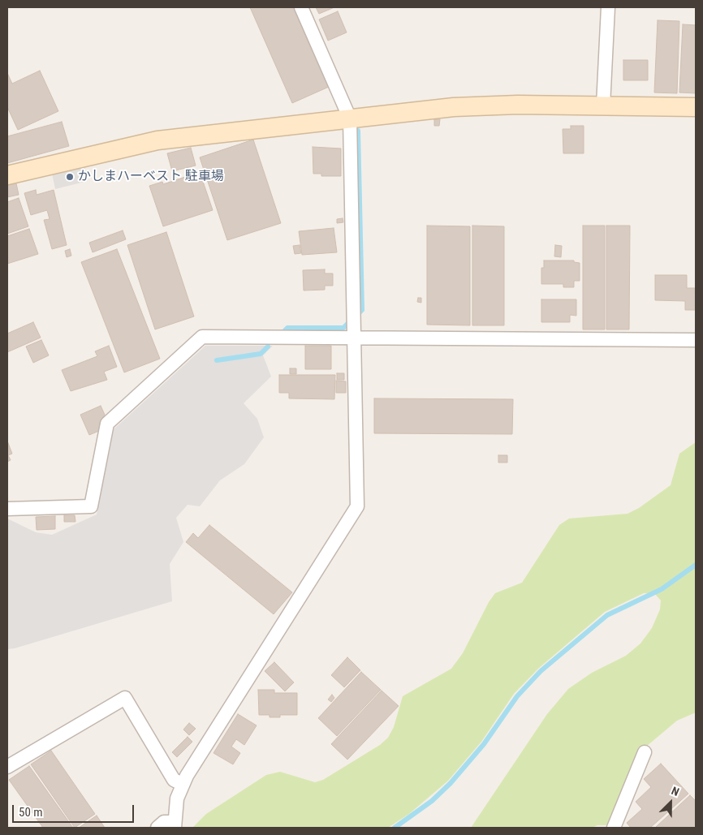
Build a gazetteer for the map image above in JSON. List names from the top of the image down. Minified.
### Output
{"places":["かしまハーベスト 駐車場"],"scale_bar":"50 m","north":"top right"}
